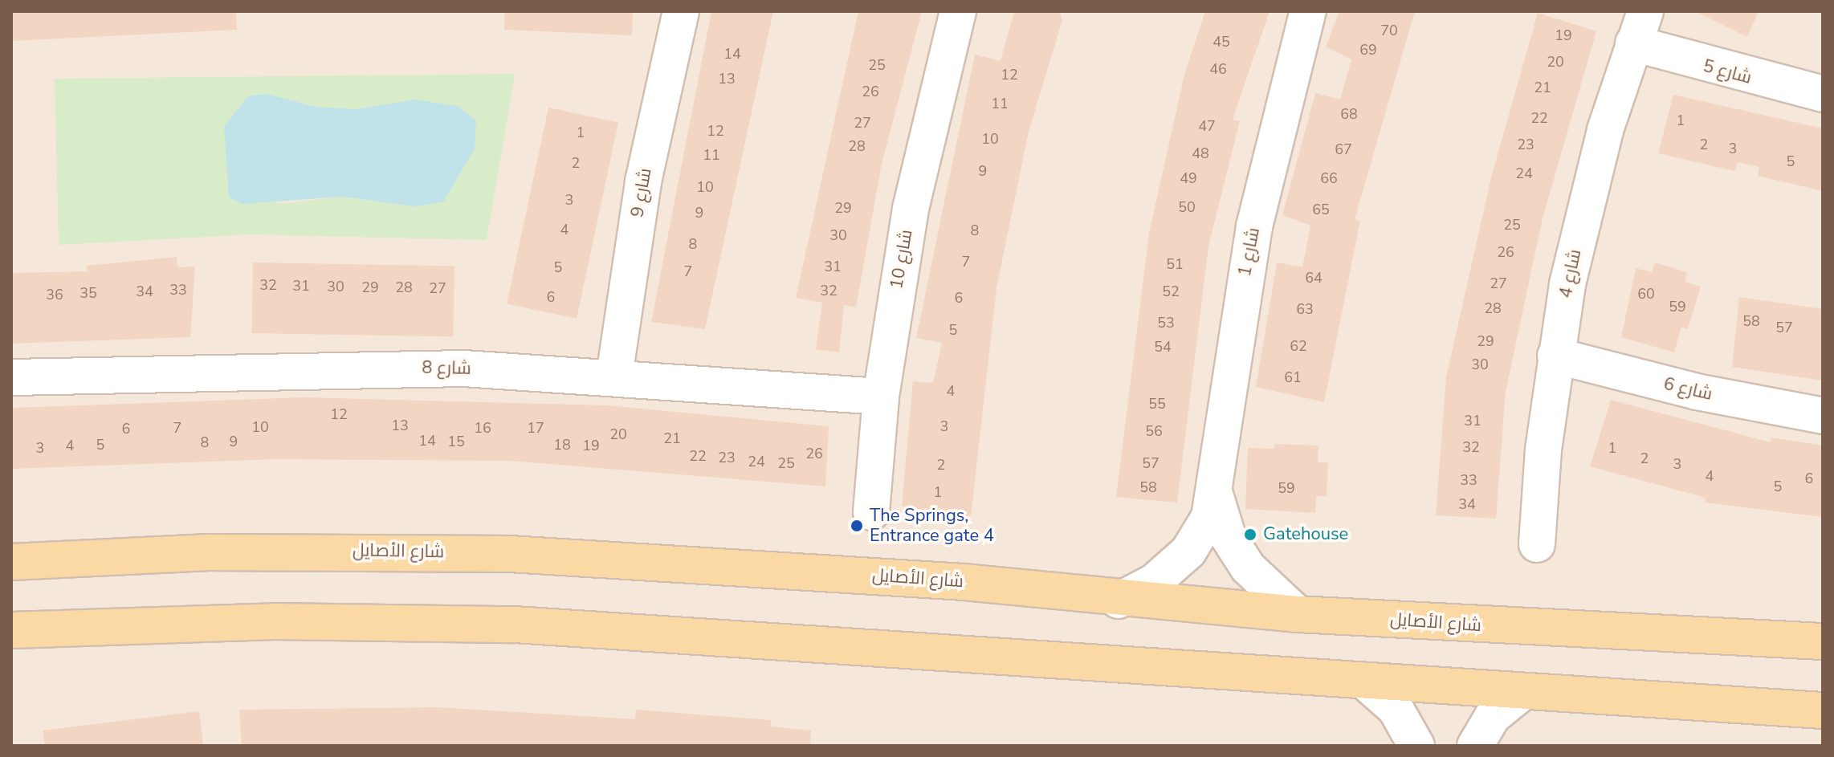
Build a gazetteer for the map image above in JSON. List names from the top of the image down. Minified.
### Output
{"streets":{"main road":["شارع الأصايل"],"street":["شارع 5","شارع 9","شارع 1","شارع 10","شارع 4","شارع 8","شارع 6"]},"crossings":[["شارع 5","شارع 4"],["شارع 9","شارع 8"],["شارع 1","شارع الأصايل"],["شارع 10","شارع 8"],["شارع 4","شارع 6"]],"places":["The Springs, Entrance gate 4","Gatehouse"],"house_numbers":["70","19","45","69","14","20","25","46","12","13","21","26","11","68","22","1","27","47","12","1","10","23","2","28","3","67","48","11","5","2","9","24","49","66","10","3","50","29","65","9","25","4","8","30","8","26","7","51","31","5","7","64","27","32","31","30","29","28","27","33","32","34","52","35","60","36","6","6","59","28","63","58","53","57","5","29","62","54","30","61","4","55","12","31","13","3","10","7","16","17","6","56","20","21","14","9","15","8","5","18","4","19","32","3","1","26","22","23","2","24","25","57","3","2","4","6","33","5","58","59","1","34"]}
